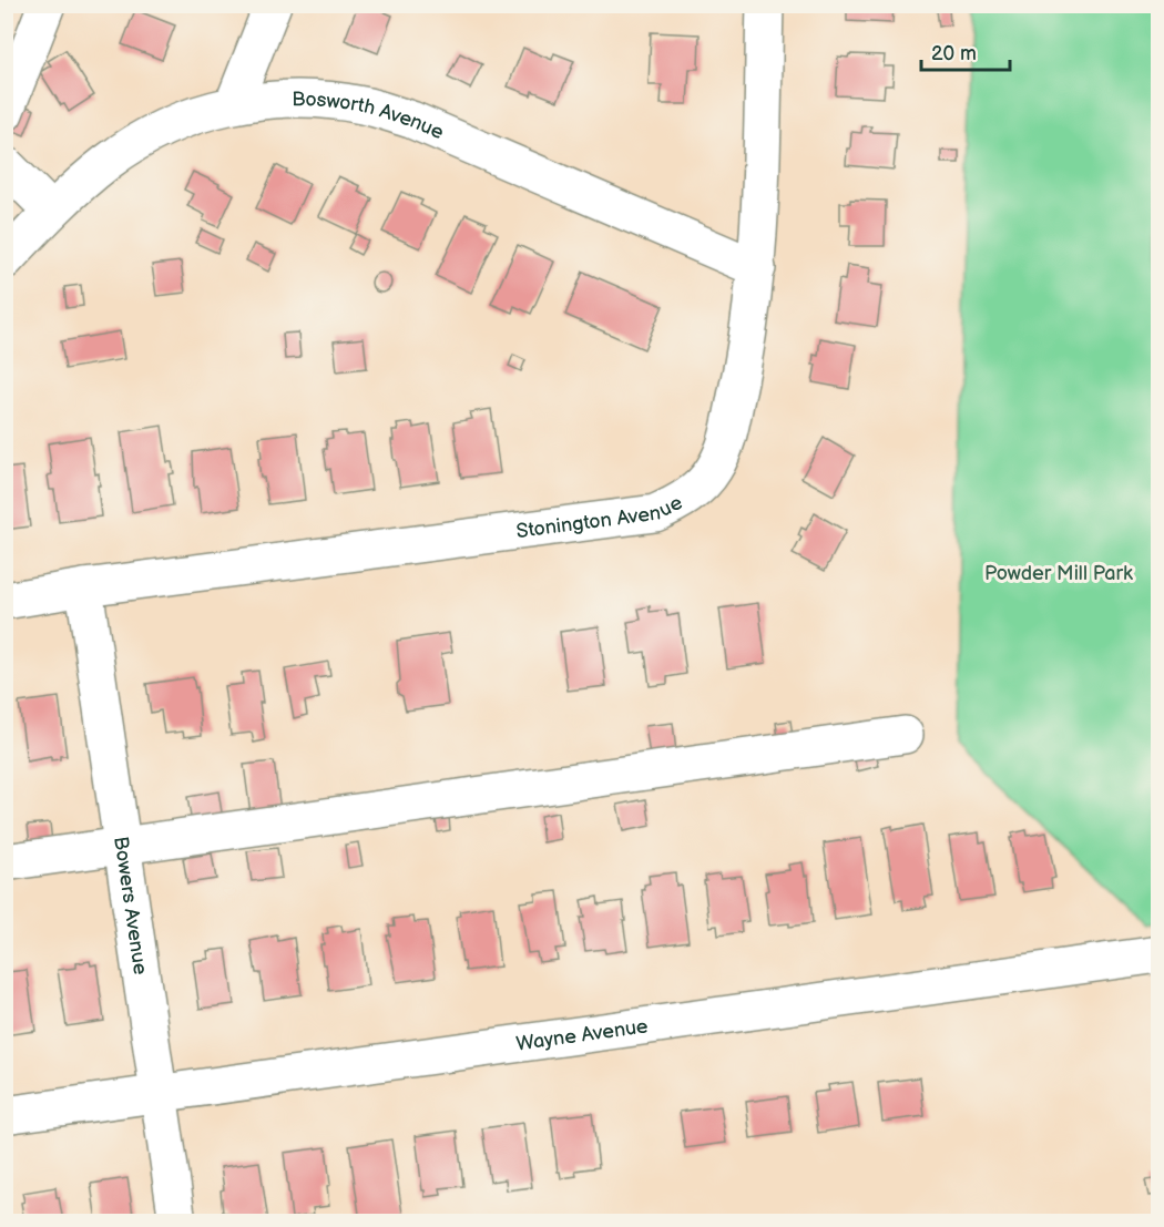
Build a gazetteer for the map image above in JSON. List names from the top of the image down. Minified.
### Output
{"streets":{"street":["Bosworth Avenue","Stonington Avenue","Bowers Avenue","Wayne Avenue"]},"crossings":[["Bosworth Avenue","Stonington Avenue"],["Stonington Avenue","Bowers Avenue"],["Bowers Avenue","Wayne Avenue"]],"parks":["Powder Mill Park"],"scale_bar":"20 m"}
